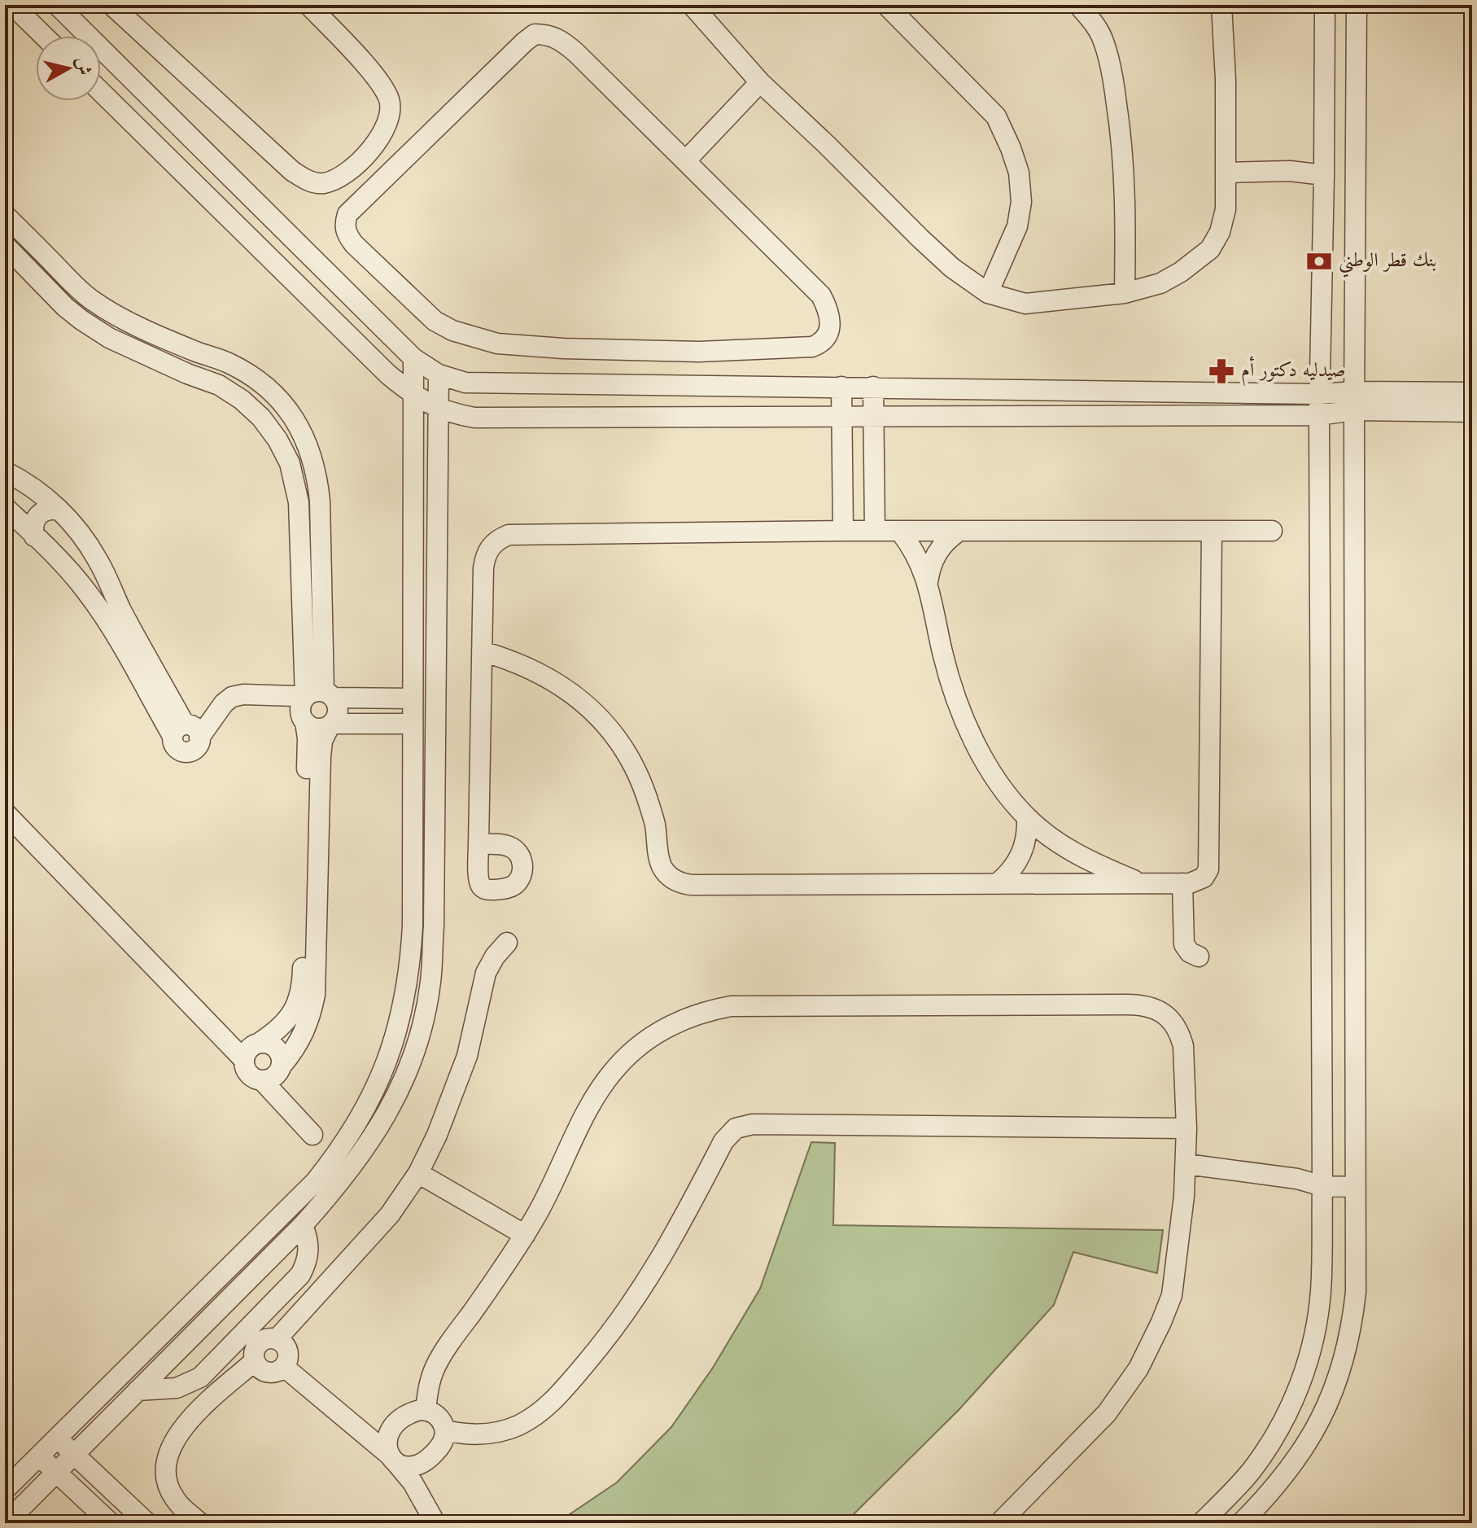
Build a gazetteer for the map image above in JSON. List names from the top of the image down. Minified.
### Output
{"places":{"bank":["بنك قطر الوطني"],"pharmacy":["صيدليه دكتور أم"]},"north":"right"}
